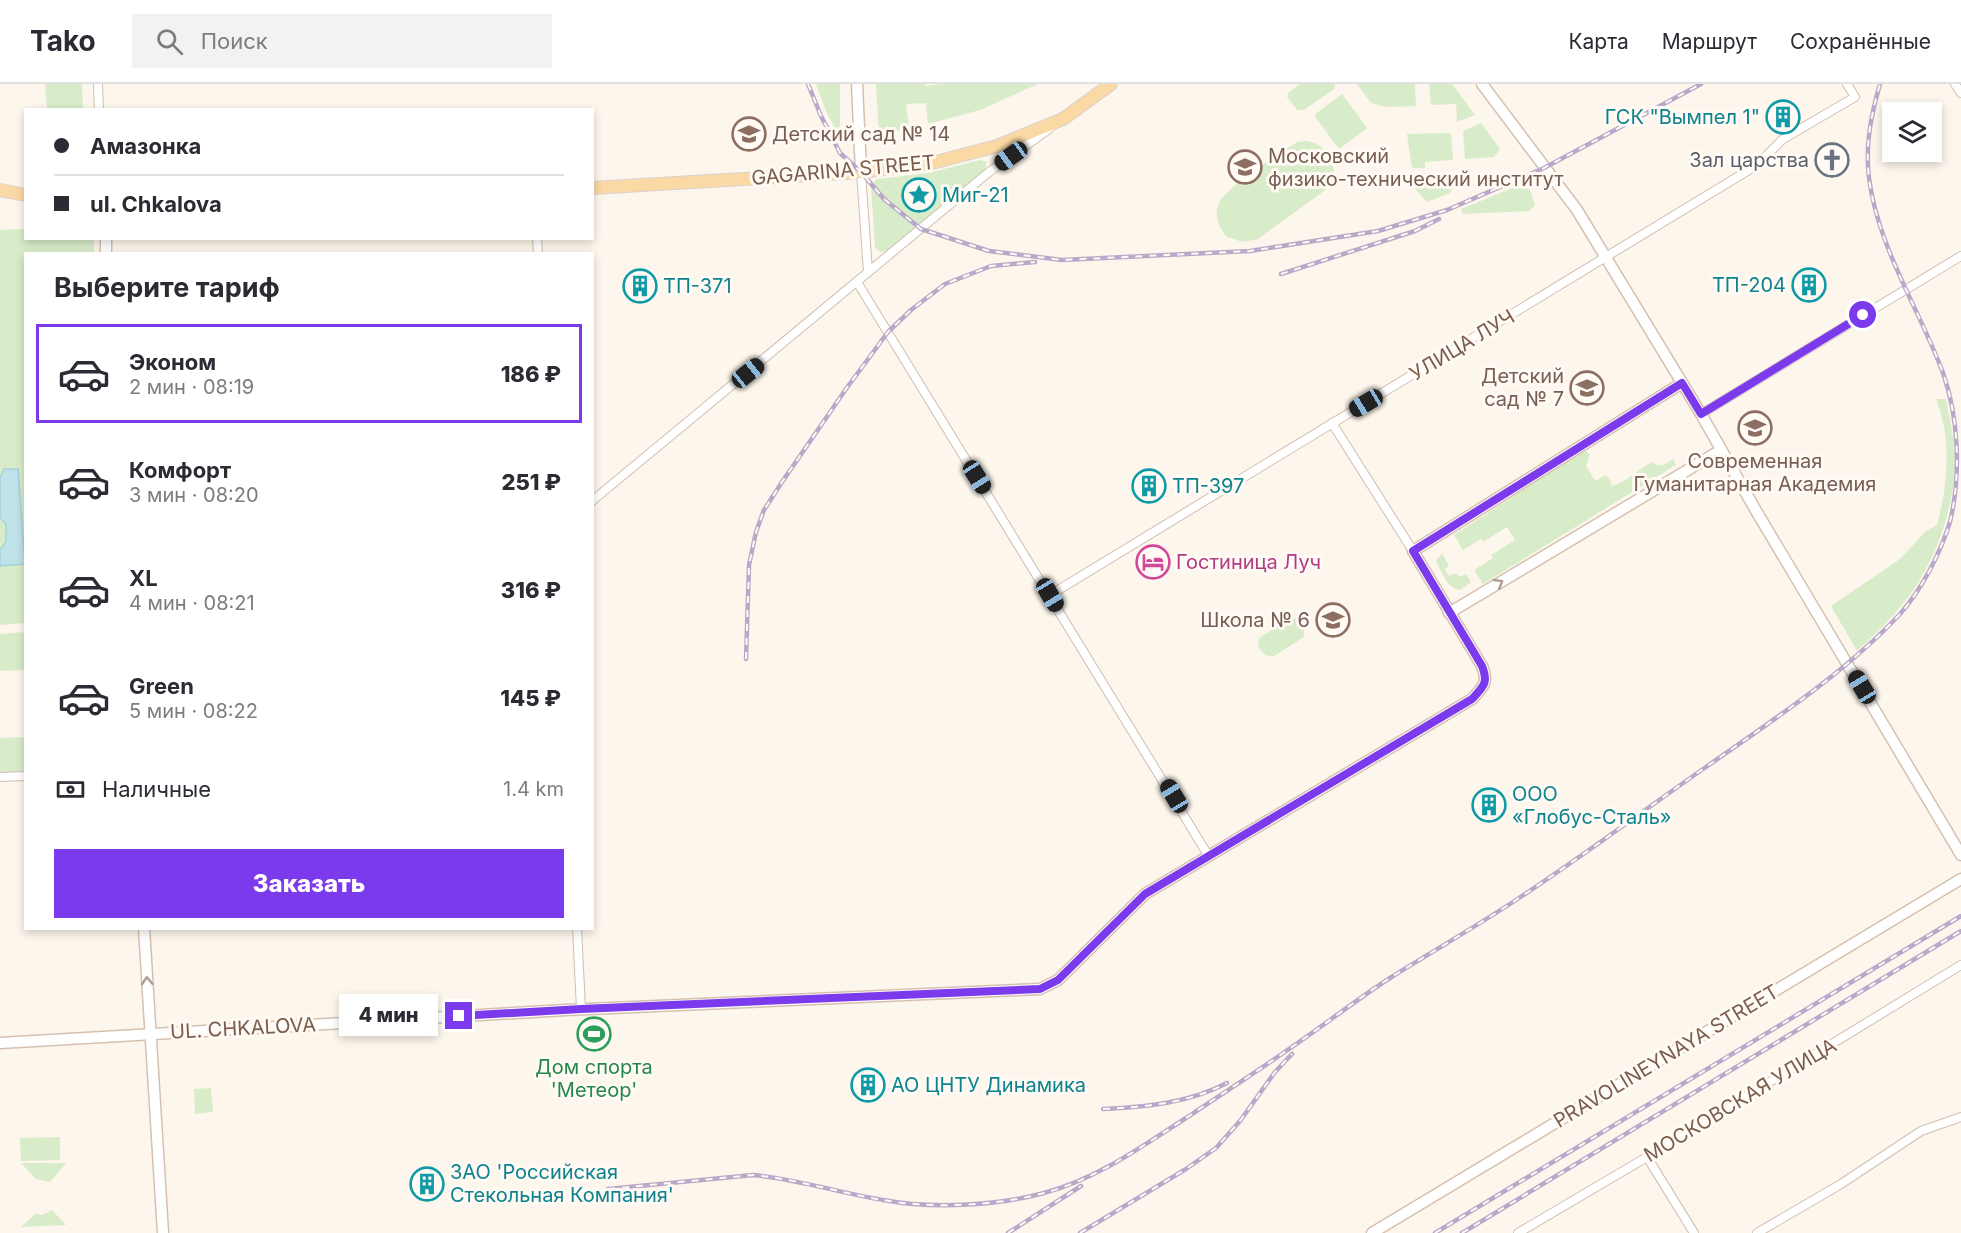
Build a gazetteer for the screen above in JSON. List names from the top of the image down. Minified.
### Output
{"streets":{"main road":["GAGARINA STREET"],"street":["УЛИЦА ЛУЧ","UL. CHKALOVA","PRAVOLINEYNAYA STREET","МОСКОВСКАЯ УЛИЦА"]},"places":{"building":["ГСК \"Вымпел 1\"","ТП-204","ТП-371","ТП-397","ООО «Глобус-Сталь»","АО ЦНТУ Динамика","ЗАО 'Российская Стекольная Компания'"],"school or university":["Детский сад № 14","Московский физико-технический институт","Детский сад № 7","Современная Гуманитарная Академия","Школа № 6"],"church":["Зал царства"],"place":["Миг-21"],"hotel":["Гостиница Луч"],"sports":["Дом спорта 'Метеор'"]},"page":{"header":"Tako","search":"Поиск","nav":["Карта","Маршрут","Сохранённые"],"banner":["Амазонка","ul. Chkalova"],"heading":"Выберите тариф","list":[{"name":"Эконом","note":"2 мин · 08:19","value":"186 ₽"},{"name":"Комфорт","note":"3 мин · 08:20","value":"251 ₽"},{"name":"XL","note":"4 мин · 08:21","value":"316 ₽"},{"name":"Green","note":"5 мин · 08:22","value":"145 ₽"}],"pay":["Наличные","1.4 km"],"buttons":"Заказать","bubble":"4 мин"}}
